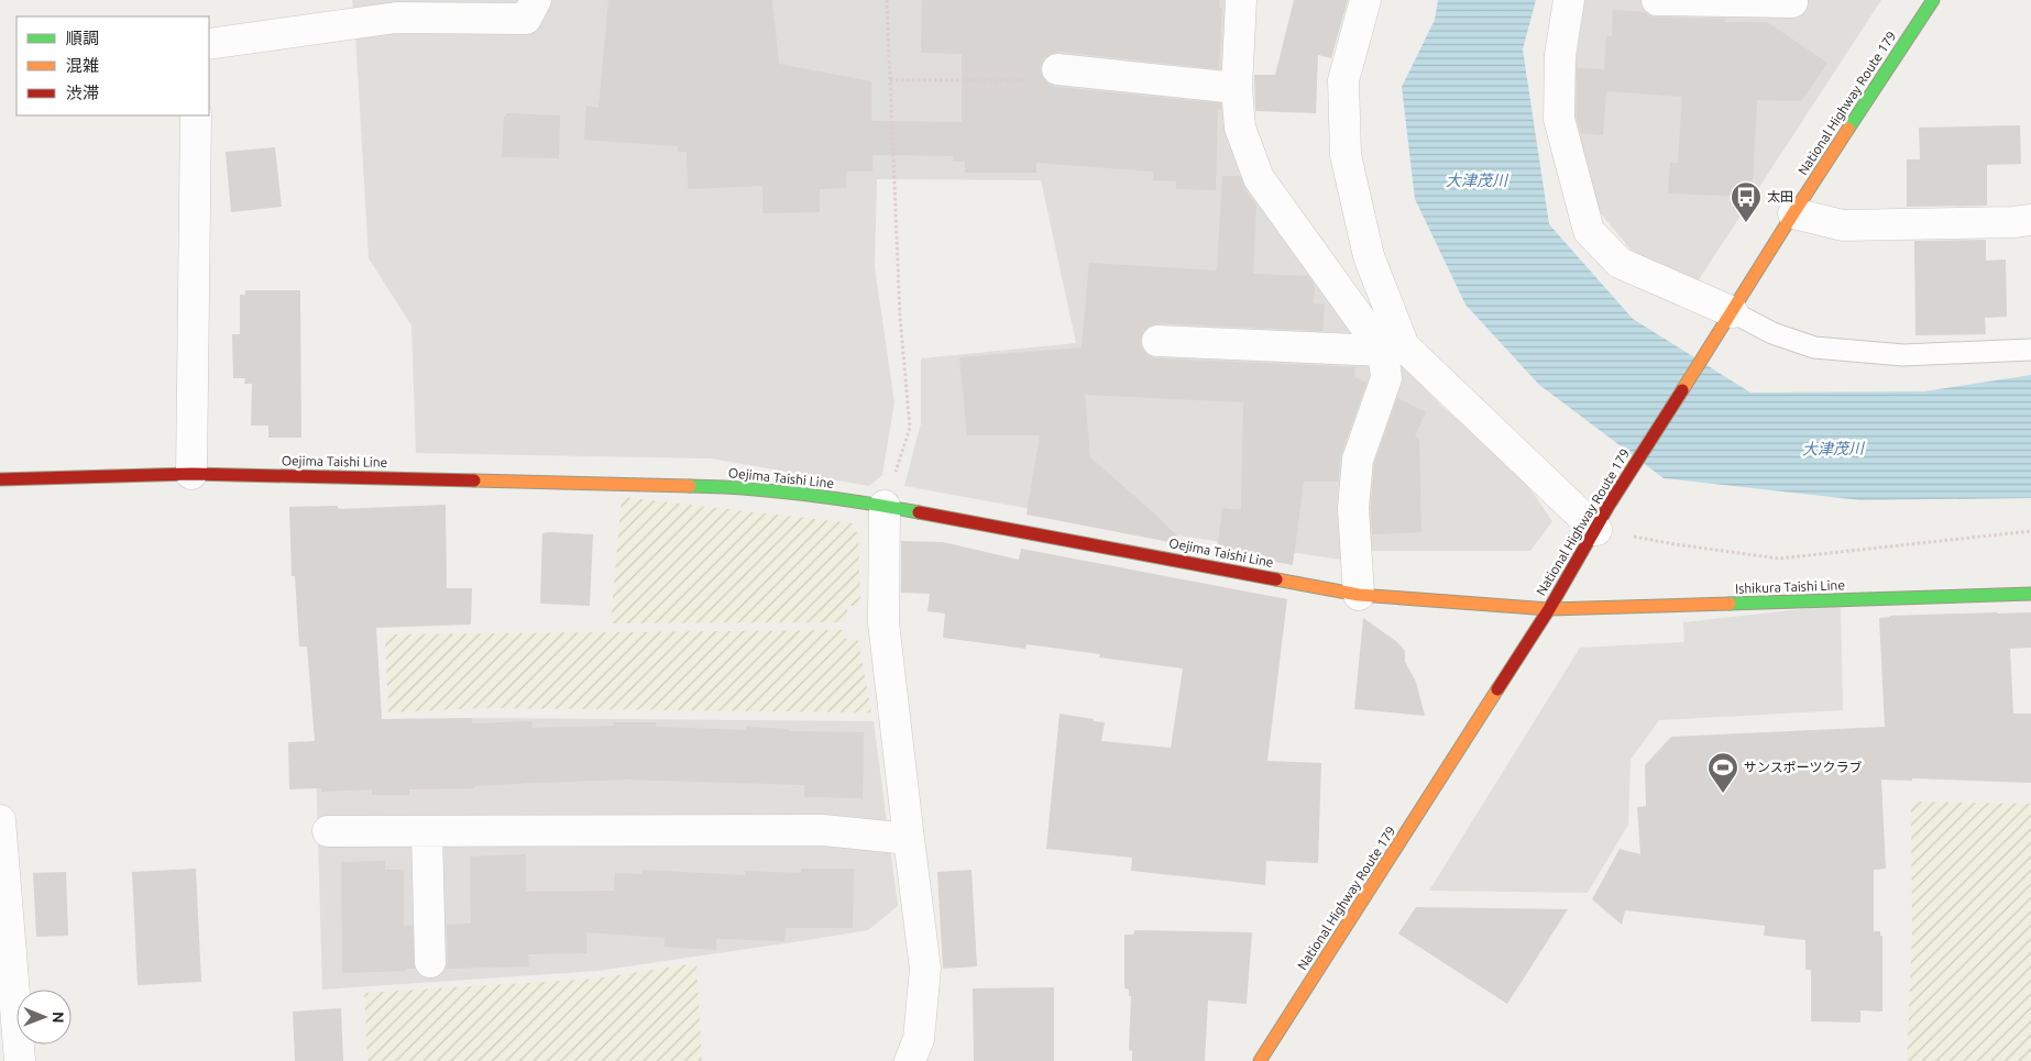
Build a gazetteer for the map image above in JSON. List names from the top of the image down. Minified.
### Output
{"streets":{"main road":["National Highway Route 179","Oejima Taishi Line","Ishikura Taishi Line"]},"crossings":[["National Highway Route 179","Oejima Taishi Line"],["National Highway Route 179","Ishikura Taishi Line"],["Oejima Taishi Line","Ishikura Taishi Line"]],"water":["大津茂川"],"places":{"bus stop":["太田"],"sports":["サンスポーツクラブ"]},"legend":["順調","混雑","渋滞"],"north":"right"}
